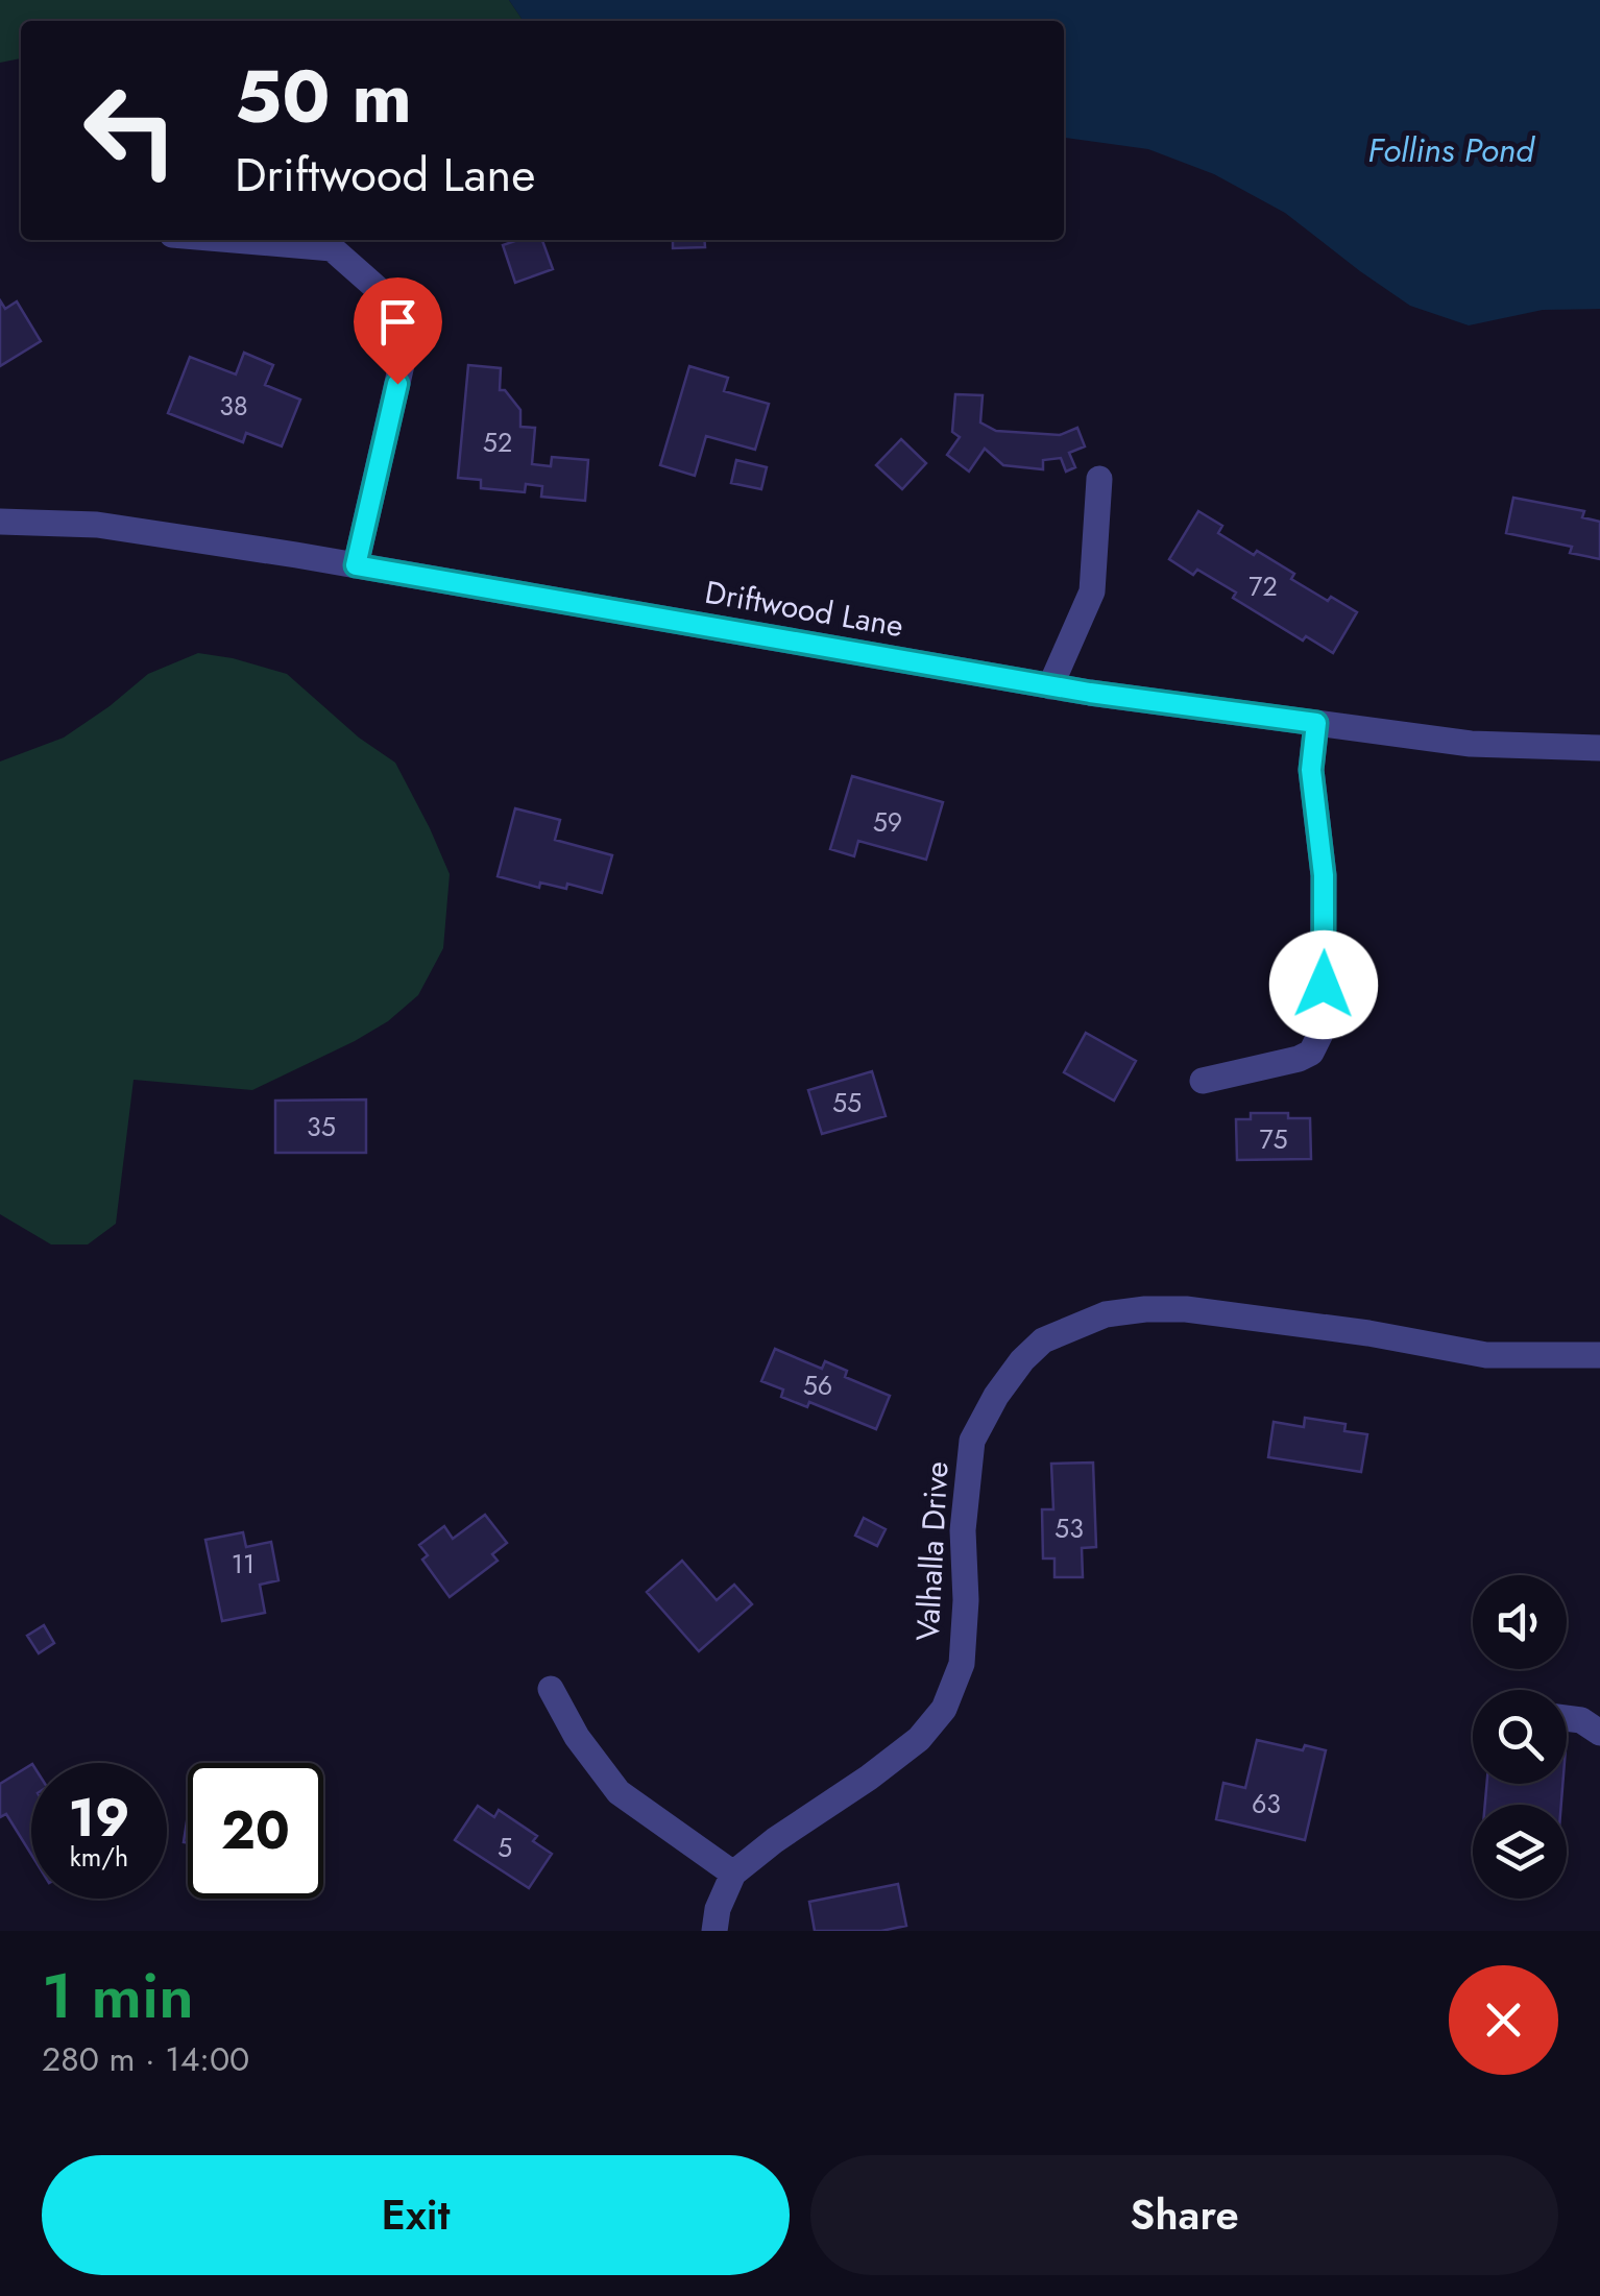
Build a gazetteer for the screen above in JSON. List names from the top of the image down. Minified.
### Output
{"streets":{"street":["Driftwood Lane","Valhalla Drive"]},"water":["Follins Pond"],"house_numbers":["38","52","72","59","55","35","75","56","53","11","63","5"],"page":{"turn":["50 m","Driftwood Lane"],"speed":"19 km/h","limit":"20","heading":["1 min","280 m · 14:00"],"buttons":["Exit","Share"]}}
